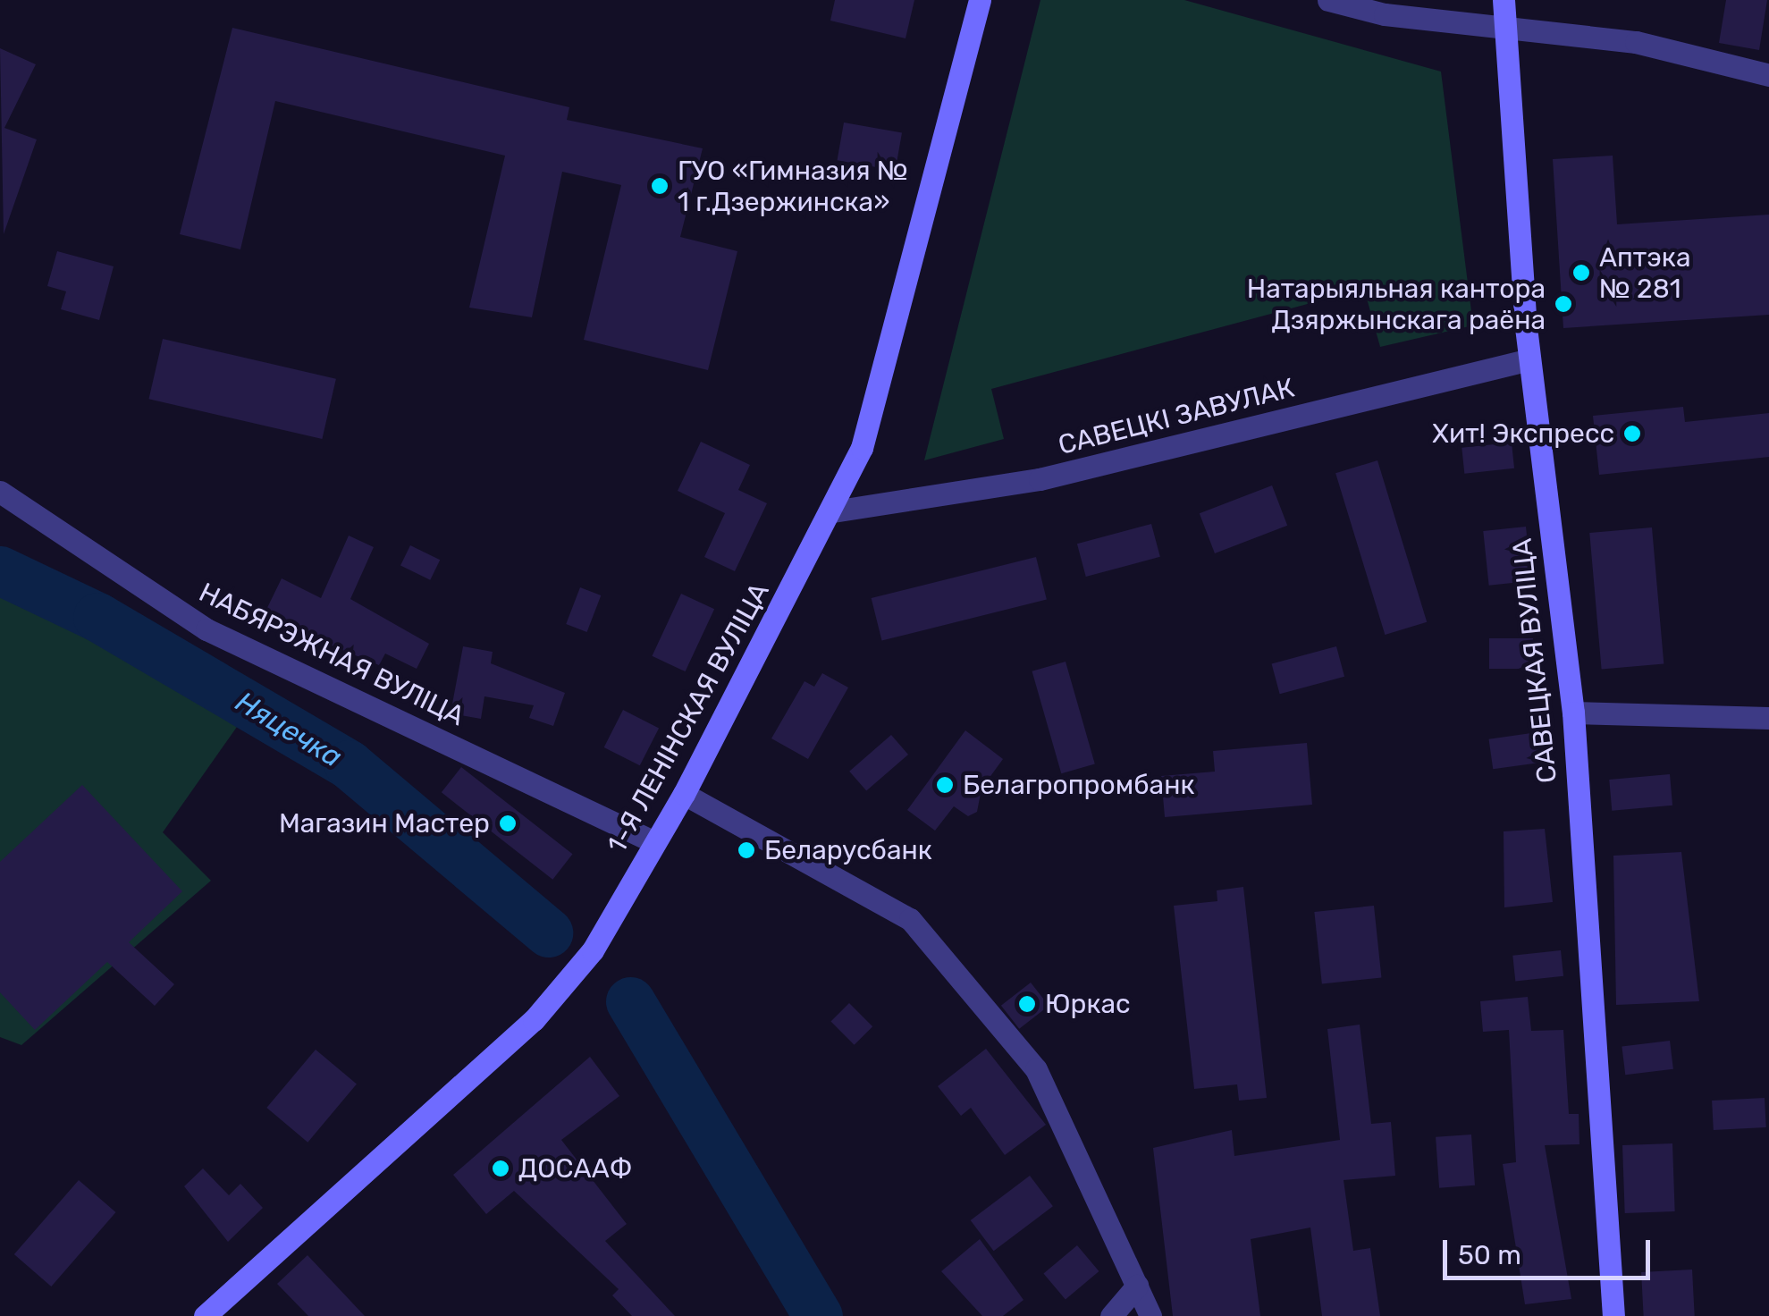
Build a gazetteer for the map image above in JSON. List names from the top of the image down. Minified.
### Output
{"streets":{"main road":["САВЕЦКАЯ ВУЛІЦА","1-Я ЛЕНІНСКАЯ ВУЛІЦА"],"street":["САВЕЦКІ ЗАВУЛАК","НАБЯРЭЖНАЯ ВУЛІЦА"]},"crossings":[["САВЕЦКІ ЗАВУЛАК","САВЕЦКАЯ ВУЛІЦА"],["САВЕЦКІ ЗАВУЛАК","1-Я ЛЕНІНСКАЯ ВУЛІЦА"],["НАБЯРЭЖНАЯ ВУЛІЦА","1-Я ЛЕНІНСКАЯ ВУЛІЦА"]],"water":["Няцечка"],"places":["ГУО «Гимназия № 1 г.Дзержинска»","Аптэка № 281","Натарыяльная кантора Дзяржынскага раёна","Хит! Экспресс","Белагропромбанк","Магазин Мастер","Беларусбанк","Юркас","ДОСААФ"],"scale_bar":"50 m"}
